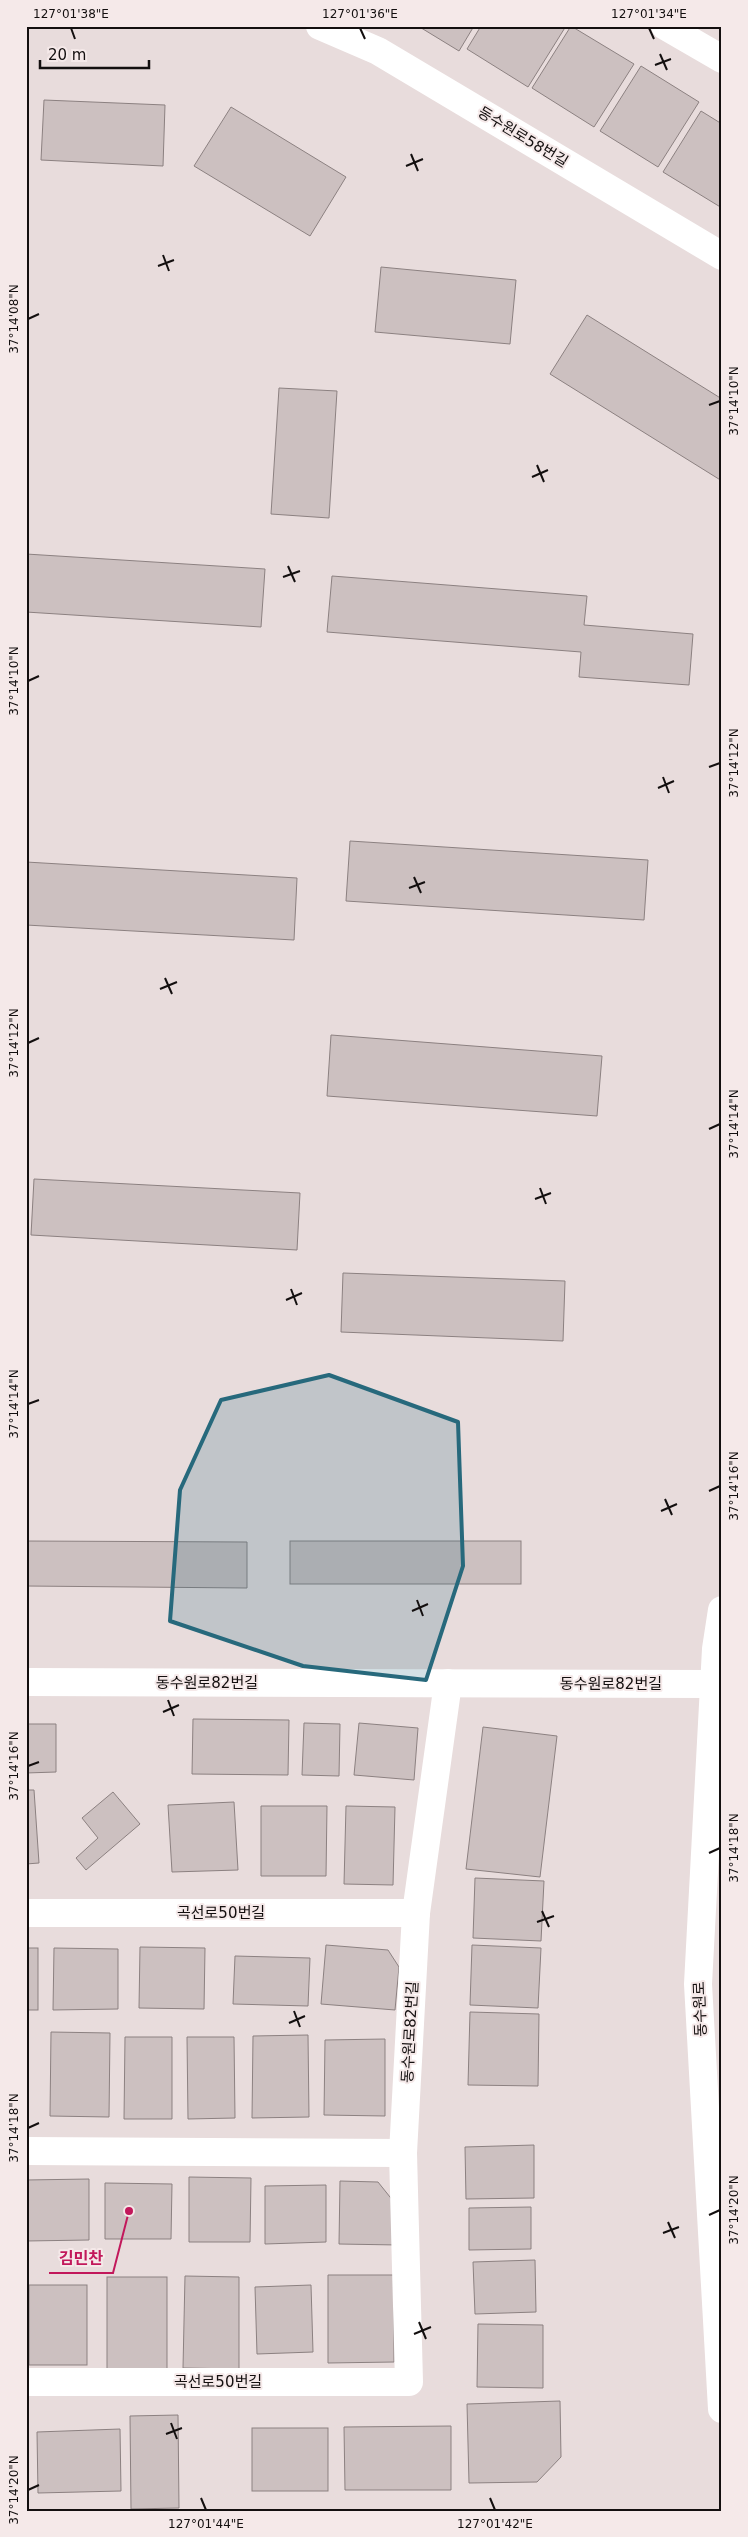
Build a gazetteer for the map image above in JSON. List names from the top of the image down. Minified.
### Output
{"streets":{"street":["동수원로58번길","동수원로82번길","곡선로50번길","동수원로"]},"crossings":[["동수원로82번길","곡선로50번길"],["동수원로82번길","동수원로"]],"places":["김민찬"],"scale_bar":"20 m","coordinates":["127°01'38\"E","127°01'36\"E","127°01'34\"E","37°14'08\"N","37°14'10\"N","37°14'12\"N","37°14'14\"N","37°14'16\"N","37°14'18\"N","37°14'20\"N","127°01'44\"E","127°01'42\"E"]}
